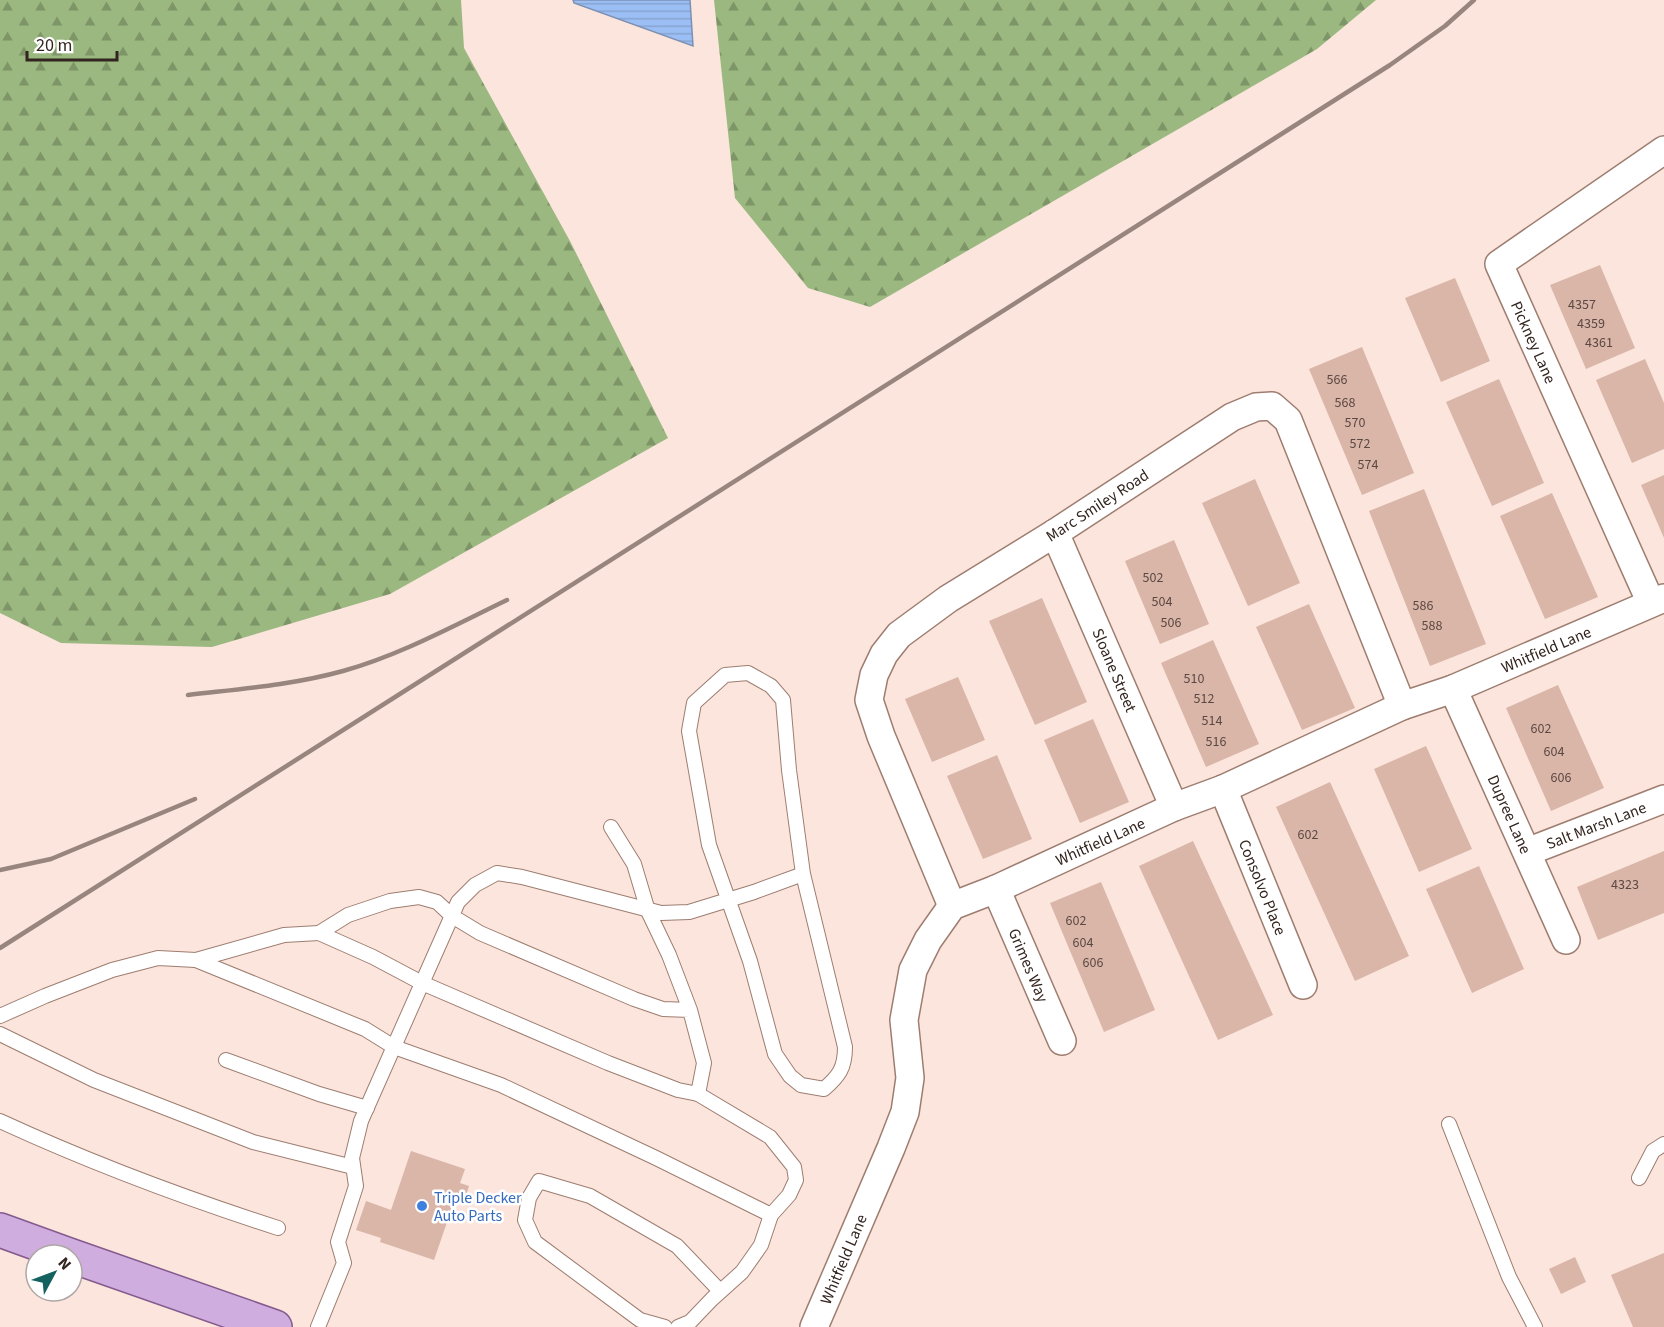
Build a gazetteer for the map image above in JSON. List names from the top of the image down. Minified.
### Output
{"streets":{"street":["Pickney Lane","Marc Smiley Road","Whitfield Lane","Sloane Street","Dupree Lane","Salt Marsh Lane","Consolvo Place","Grimes Way"]},"crossings":[["Pickney Lane","Whitfield Lane"],["Marc Smiley Road","Whitfield Lane"],["Marc Smiley Road","Sloane Street"],["Whitfield Lane","Sloane Street"],["Whitfield Lane","Dupree Lane"],["Whitfield Lane","Consolvo Place"],["Whitfield Lane","Grimes Way"],["Dupree Lane","Salt Marsh Lane"]],"places":["Triple Decker Auto Parts"],"house_numbers":["4357","4359","4361","566","568","570","572","574","502","504","586","506","588","510","512","514","602","516","604","606","602","4323","602","604","606"],"scale_bar":"20 m","north":"top right"}
